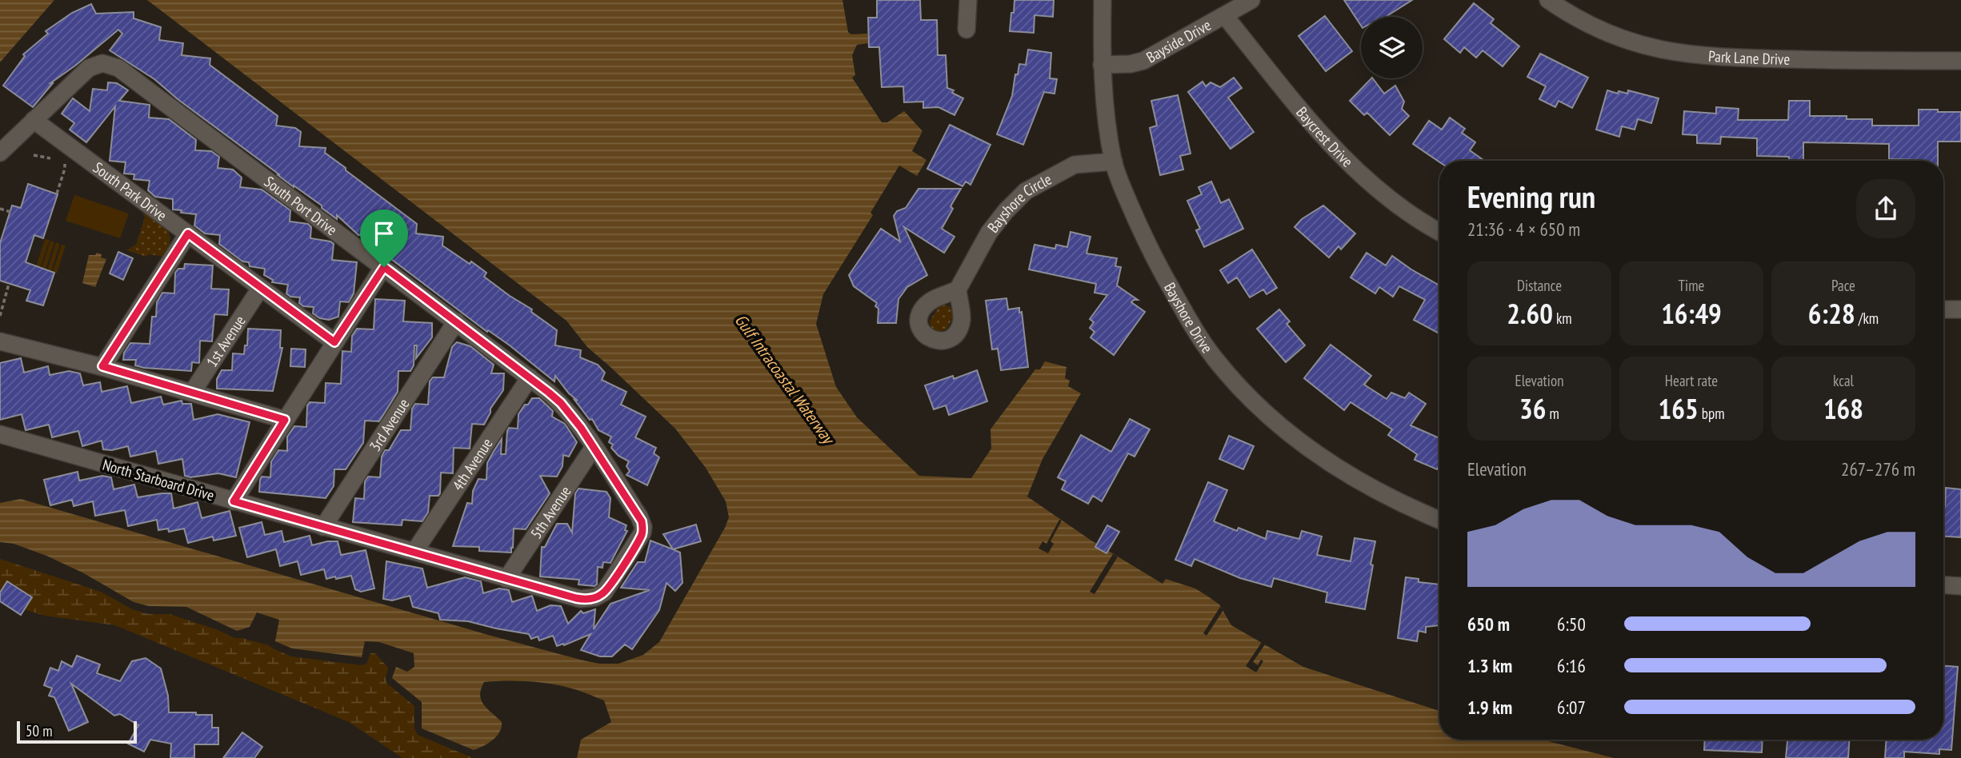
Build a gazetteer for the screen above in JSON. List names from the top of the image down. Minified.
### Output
{"streets":{"street":["Bayside Drive","Park Lane Drive","Baycrest Drive","South Park Drive","South Port Drive","Bayshore Circle","Bayshore Drive","1st Avenue","3rd Avenue","4th Avenue","North Starboard Drive","5th Avenue"]},"crossings":[["Bayside Drive","Baycrest Drive"],["Bayside Drive","Bayshore Drive"],["South Park Drive","South Port Drive"],["South Park Drive","1st Avenue"],["South Port Drive","3rd Avenue"],["South Port Drive","4th Avenue"],["South Port Drive","North Starboard Drive"],["South Port Drive","5th Avenue"],["Bayshore Circle","Bayshore Drive"],["3rd Avenue","North Starboard Drive"],["4th Avenue","North Starboard Drive"],["North Starboard Drive","5th Avenue"]],"water":["Gulf Intracoastal Waterway"],"scale_bar":"50 m","page":{"heading":["Evening run","21:36 · 4 × 650 m"],"stats":[["Distance","2.60 km"],["Time","16:49"],["Pace","6:28 /km"],["Elevation","36 m"],["Heart rate","165 bpm"],["kcal","168"]],"chart":["Elevation","267–276 m"],"list":[{"name":"650 m","note":"6:50"},{"name":"1.3 km","note":"6:16"},{"name":"1.9 km","note":"6:07"}],"scale":"50 m"}}
